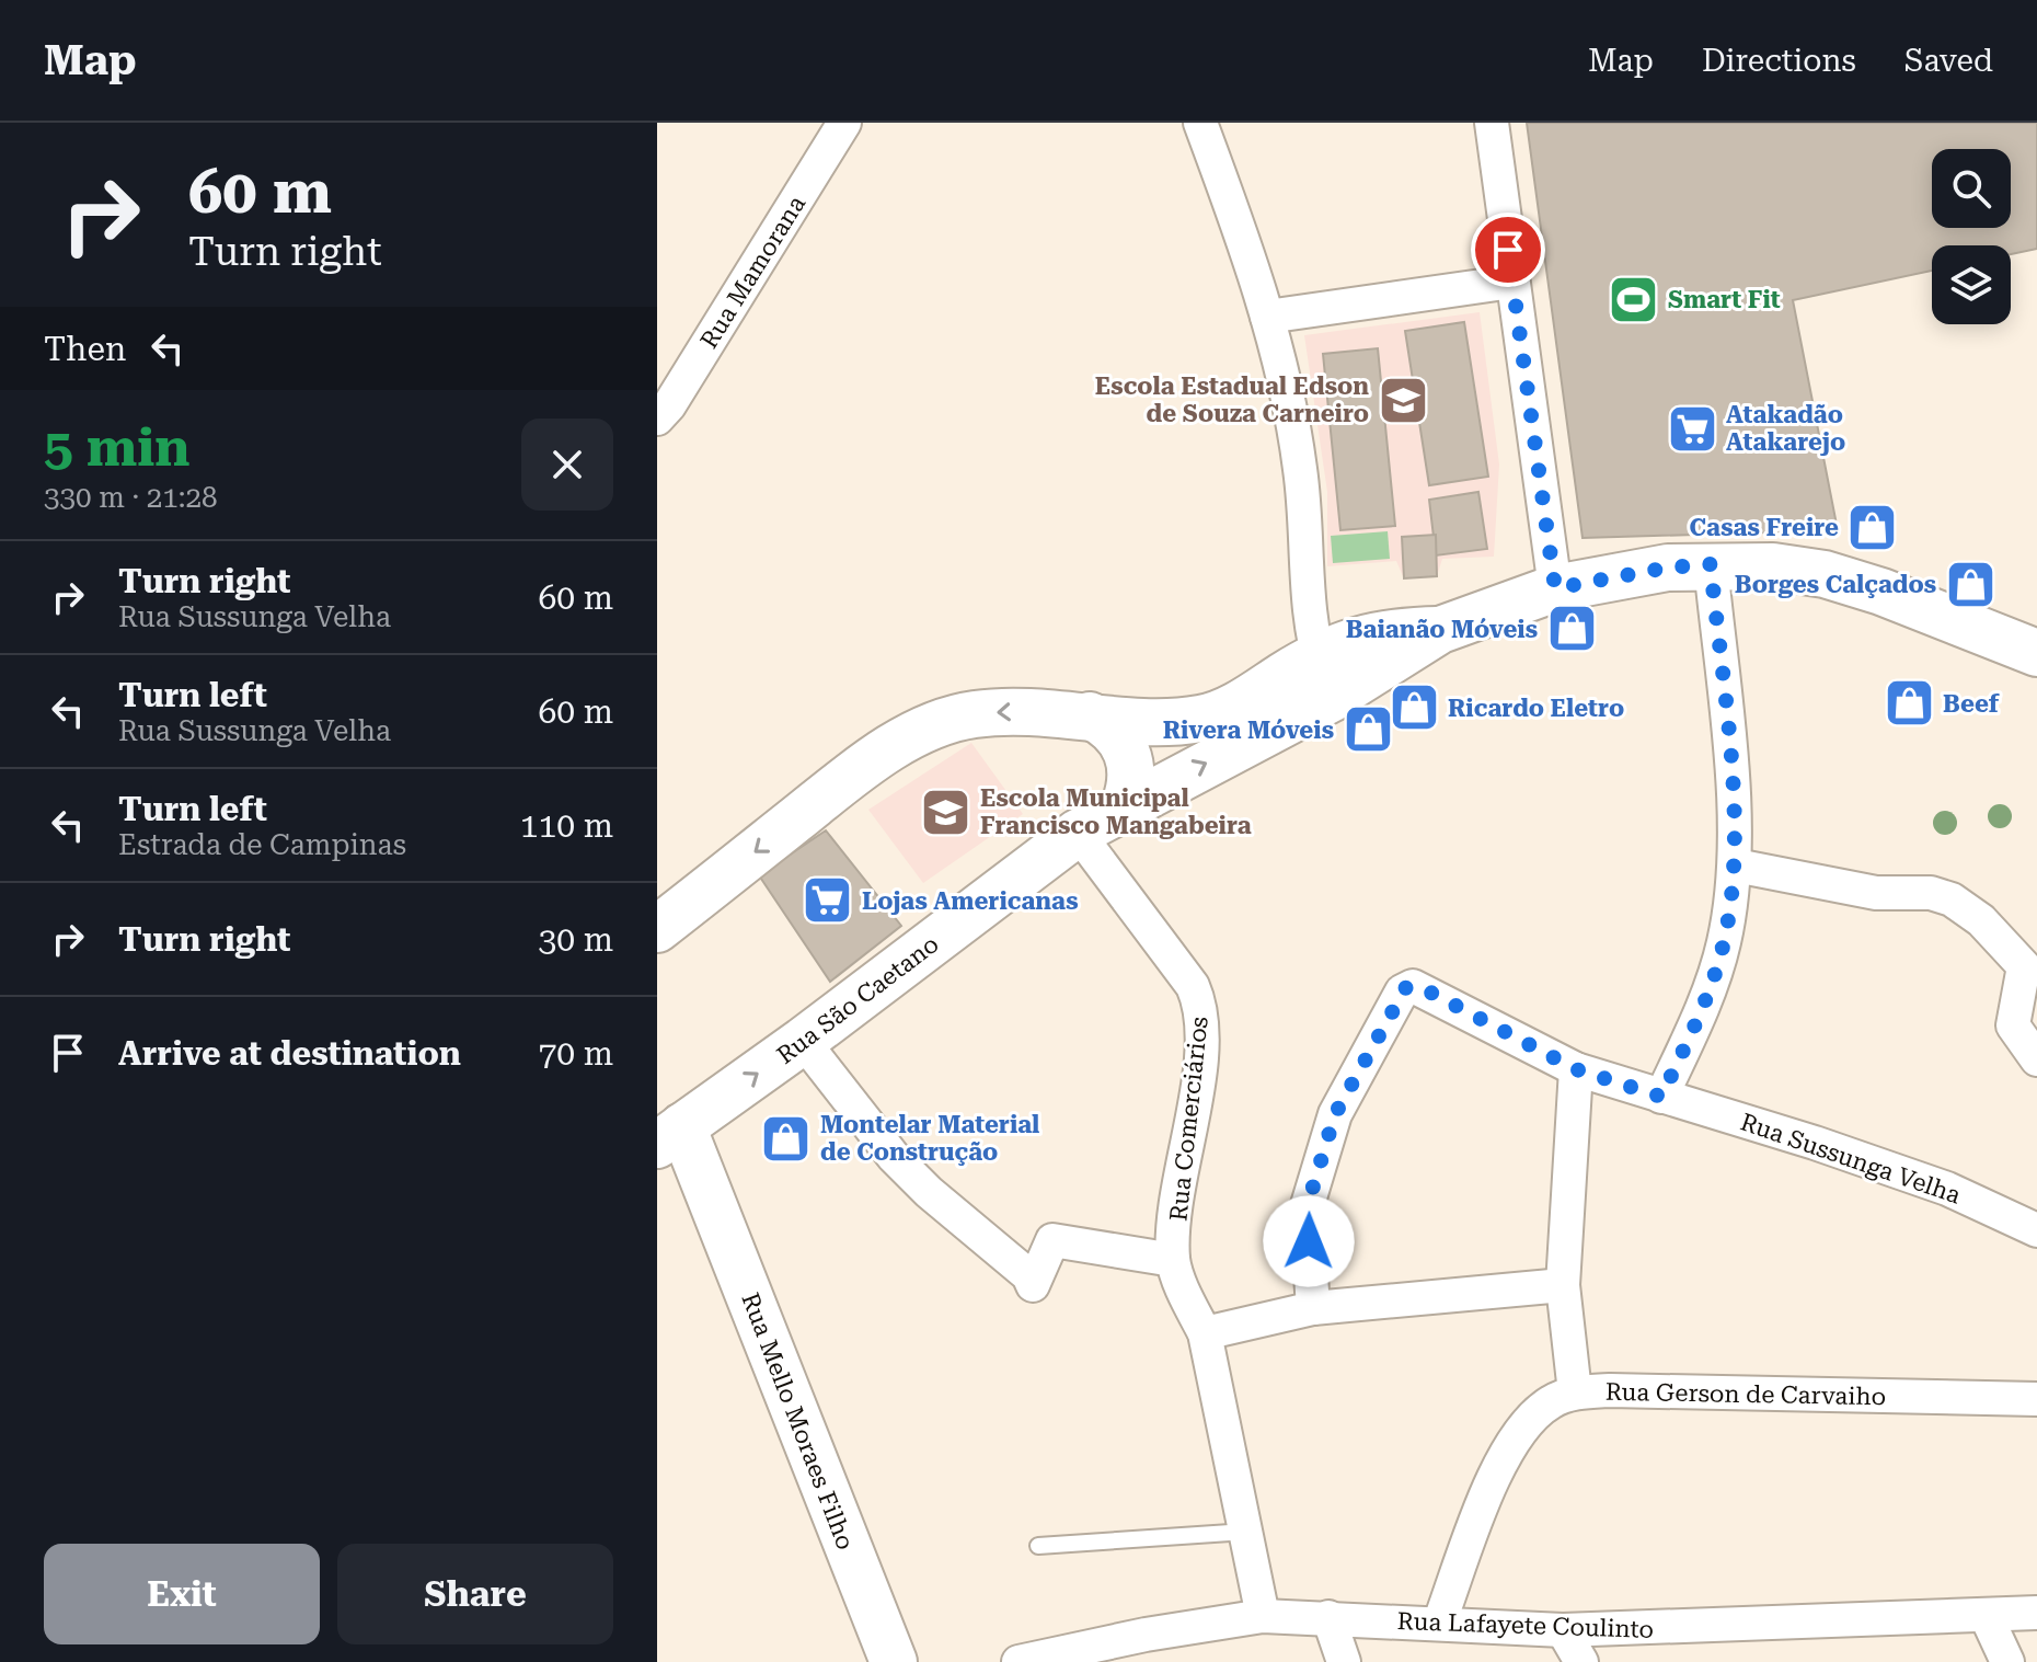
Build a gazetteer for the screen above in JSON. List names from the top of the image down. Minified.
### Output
{"streets":{"main road":["Rua São Caetano","Rua Mello Moraes Filho"],"street":["Rua Mamorana","Rua Comerciários","Rua Sussunga Velha","Rua Gerson de Carvaiho","Rua Lafayete Coulinto"]},"crossings":[["Rua São Caetano","Rua Comerciários"],["Rua São Caetano","Rua Mello Moraes Filho"],["Rua Comerciários","Rua Lafayete Coulinto"],["Rua Gerson de Carvaiho","Rua Lafayete Coulinto"]],"places":{"sports":["Smart Fit"],"school or university":["Escola Estadual Edson de Souza Carneiro","Escola Municipal Francisco Mangabeira"],"supermarket":["Atakadão Atakarejo","Lojas Americanas"],"shop":["Casas Freire","Borges Calçados","Baianão Móveis","Beef","Ricardo Eletro","Rivera Móveis","Montelar Material de Construção"]},"page":{"header":"Map","nav":["Map","Directions","Saved"],"turn":["60 m","Turn right"],"then":"Then","heading":["5 min","330 m · 21:28"],"list":[{"name":"Turn right","note":"Rua Sussunga Velha","value":"60 m"},{"name":"Turn left","note":"Rua Sussunga Velha","value":"60 m"},{"name":"Turn left","note":"Estrada de Campinas","value":"110 m"},{"name":"Turn right","value":"30 m"},{"name":"Arrive at destination","value":"70 m"}],"buttons":["Exit","Share"]}}
